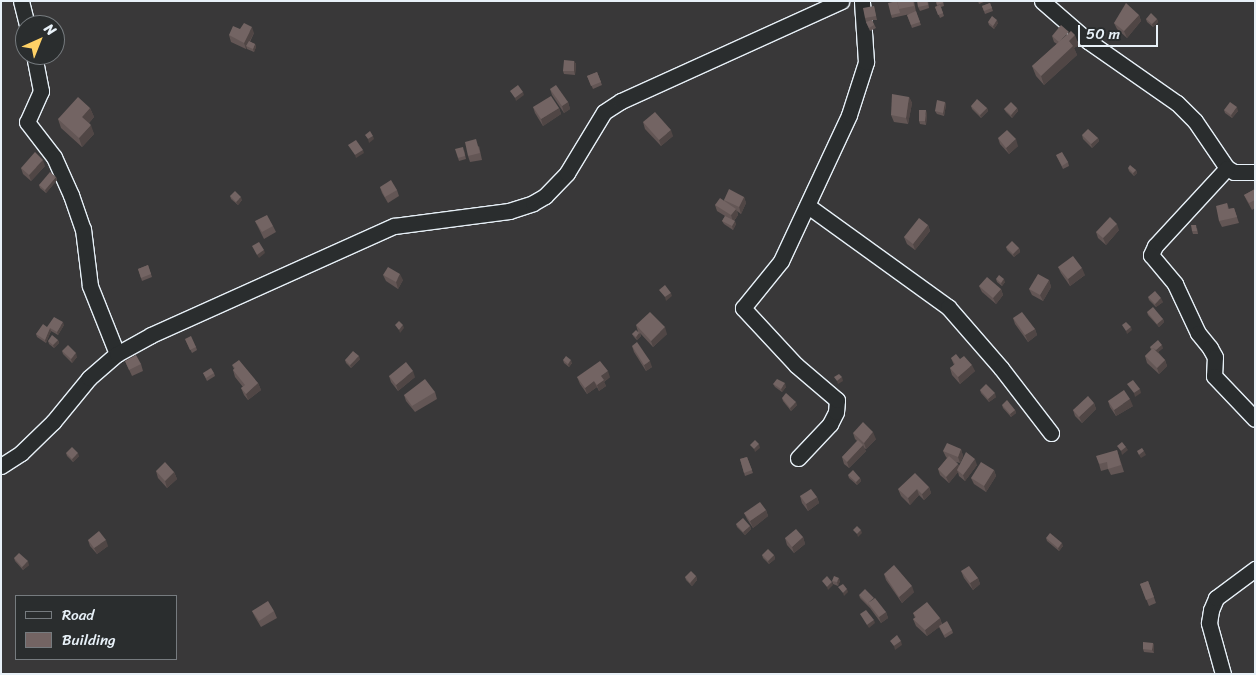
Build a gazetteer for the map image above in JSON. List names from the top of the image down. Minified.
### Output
{"legend":["Road","Building"],"scale_bar":"50 m","north":"top right"}
